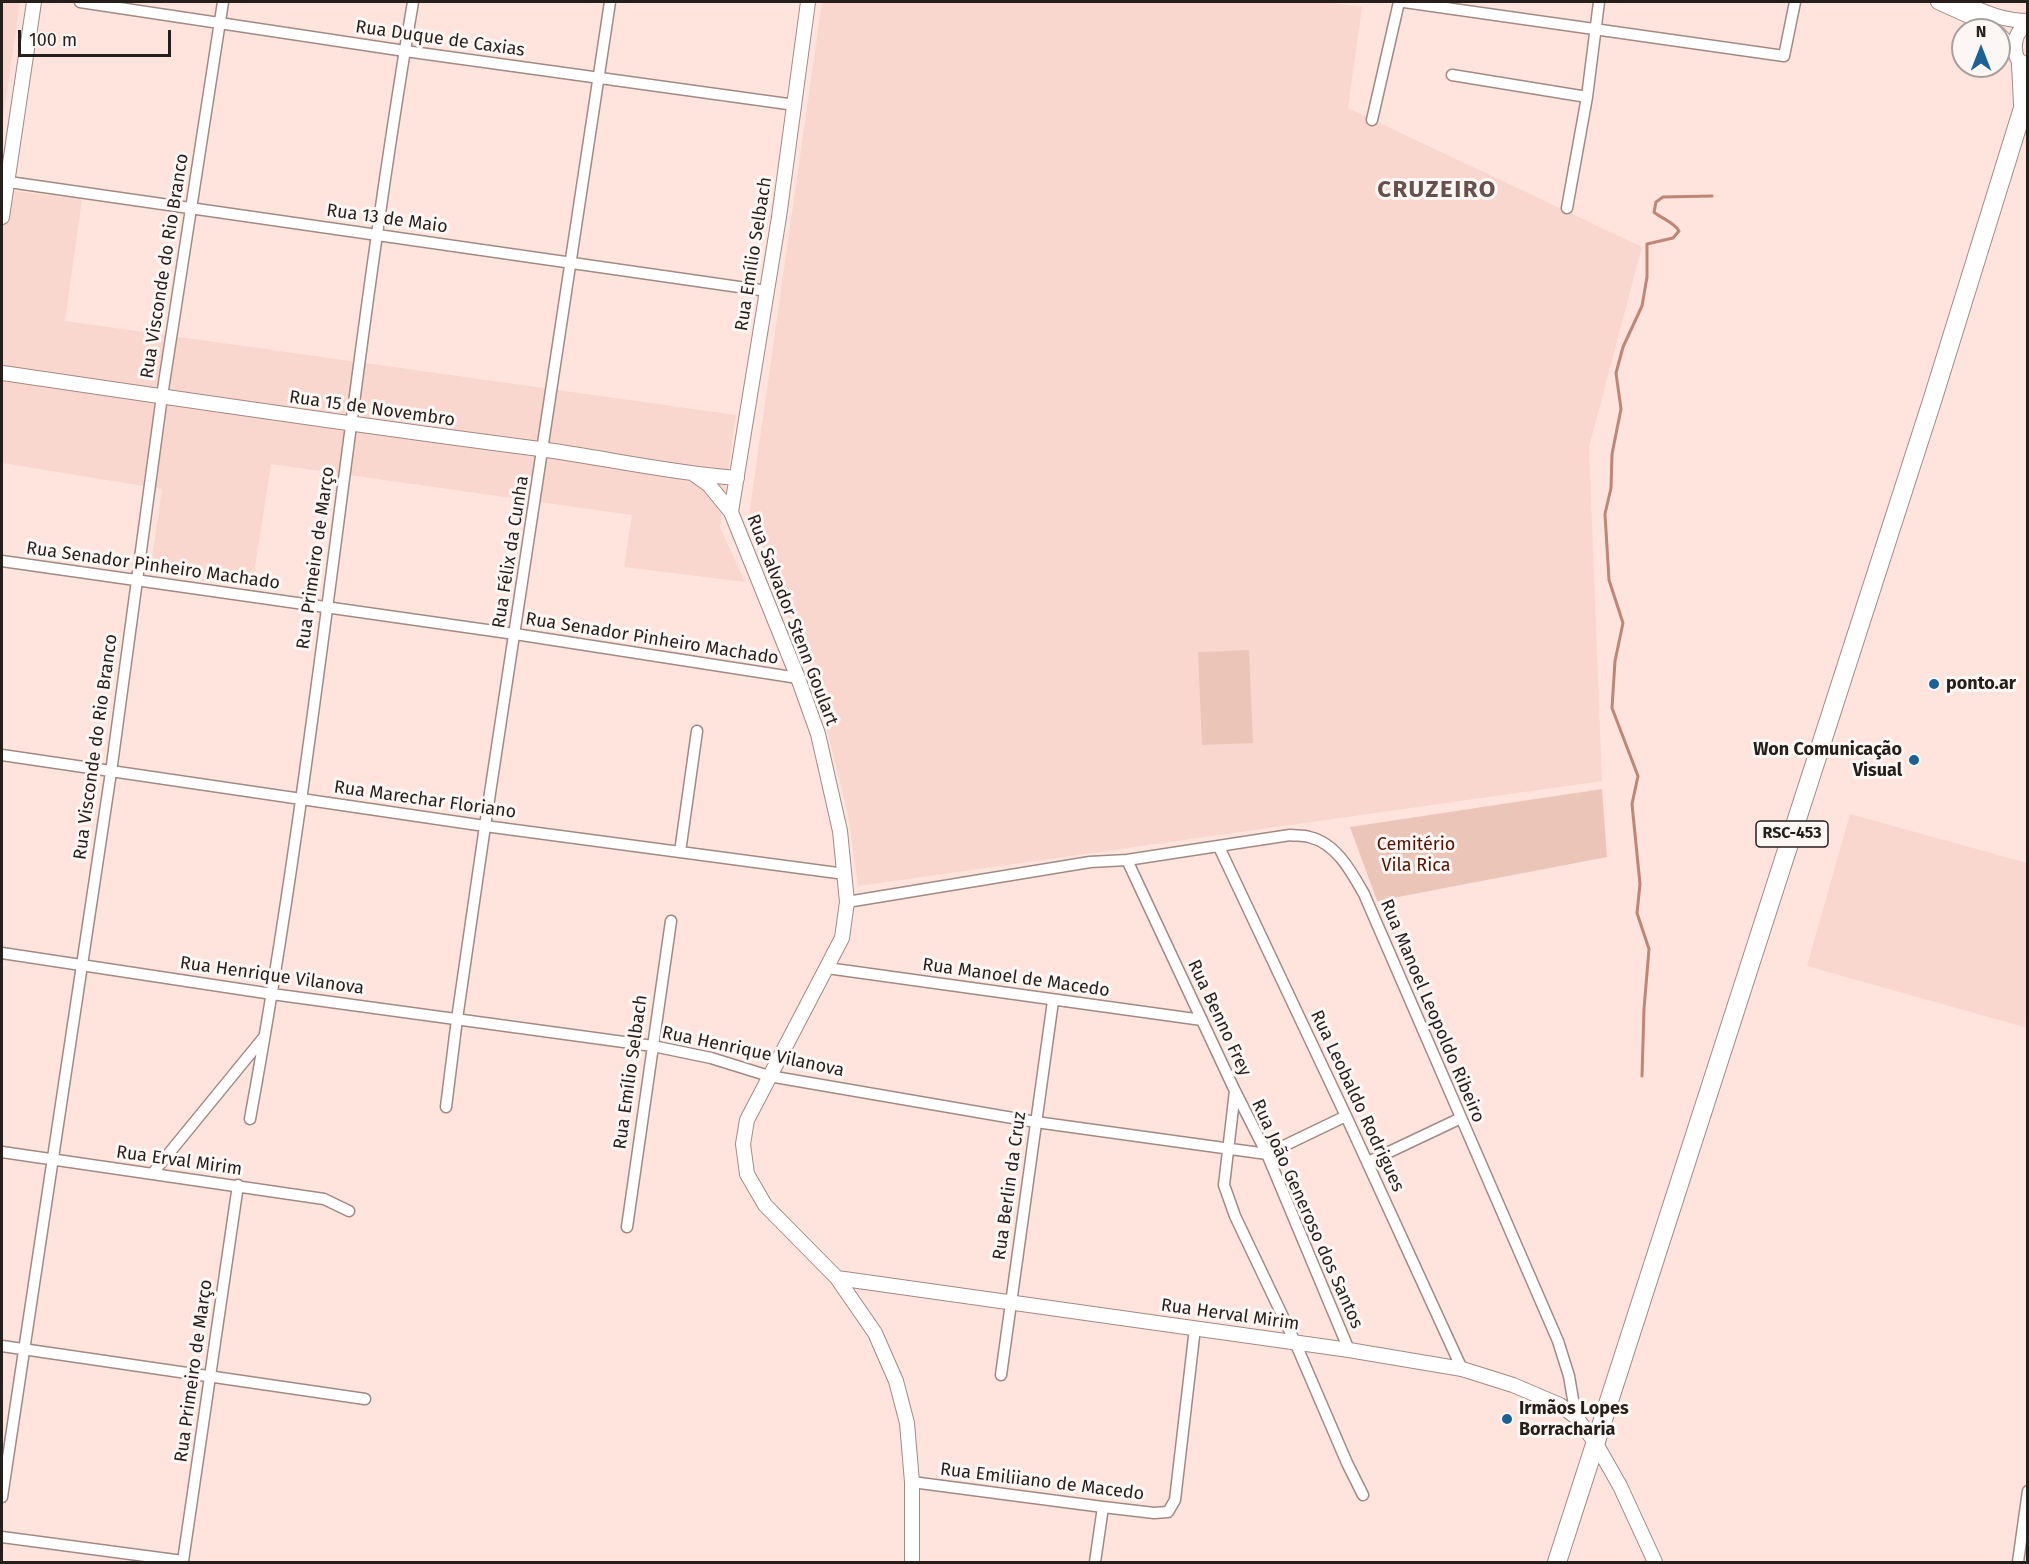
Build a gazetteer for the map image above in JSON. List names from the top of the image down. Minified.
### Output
{"streets":{"highway":["RSC-453"],"main road":["Rua Emílio Selbach","Rua 15 de Novembro","Rua Salvador Stenn Goulart","Rua Herval Mirim"],"street":["Rua Duque de Caxias","Rua 13 de Maio","Rua Visconde do Rio Branco","Rua Félix da Cunha","Rua Primeiro de Março","Rua Senador Pinheiro Machado","Rua Marechar Floriano","Rua Henrique Vilanova","Rua Manoel de Macedo","Rua Manoel Leopoldo Ribeiro","Rua Benno Frey","Rua Leobaldo Rodrigues","Rua Erval Mirim","Rua Berlin da Cruz","Rua João Generoso dos Santos","Rua Emiliiano de Macedo"]},"crossings":[["Rua Duque de Caxias","Rua Emílio Selbach"],["Rua Duque de Caxias","Rua Visconde do Rio Branco"],["Rua Duque de Caxias","Rua Félix da Cunha"],["Rua Duque de Caxias","Rua Primeiro de Março"],["Rua 13 de Maio","Rua Emílio Selbach"],["Rua 13 de Maio","Rua Visconde do Rio Branco"],["Rua 13 de Maio","Rua Félix da Cunha"],["Rua 13 de Maio","Rua Primeiro de Março"],["Rua Emílio Selbach","Rua 15 de Novembro"],["Rua Emílio Selbach","Rua Salvador Stenn Goulart"],["Rua Emílio Selbach","Rua Henrique Vilanova"],["Rua Visconde do Rio Branco","Rua 15 de Novembro"],["Rua Visconde do Rio Branco","Rua Senador Pinheiro Machado"],["Rua Visconde do Rio Branco","Rua Marechar Floriano"],["Rua Visconde do Rio Branco","Rua Henrique Vilanova"],["Rua Visconde do Rio Branco","Rua Erval Mirim"],["Rua 15 de Novembro","Rua Félix da Cunha"],["Rua 15 de Novembro","Rua Primeiro de Março"],["Rua Félix da Cunha","Rua Senador Pinheiro Machado"],["Rua Félix da Cunha","Rua Marechar Floriano"],["Rua Félix da Cunha","Rua Henrique Vilanova"],["Rua Primeiro de Março","Rua Senador Pinheiro Machado"],["Rua Primeiro de Março","Rua Marechar Floriano"],["Rua Primeiro de Março","Rua Henrique Vilanova"],["Rua Primeiro de Março","Rua Erval Mirim"],["Rua Senador Pinheiro Machado","Rua Salvador Stenn Goulart"],["Rua Salvador Stenn Goulart","Rua Marechar Floriano"],["Rua Salvador Stenn Goulart","Rua Henrique Vilanova"],["Rua Salvador Stenn Goulart","Rua Manoel de Macedo"],["Rua Salvador Stenn Goulart","Rua Manoel Leopoldo Ribeiro"],["Rua Salvador Stenn Goulart","Rua Herval Mirim"],["Rua Salvador Stenn Goulart","Rua Emiliiano de Macedo"],["RSC-453","Rua Herval Mirim"],["Rua Henrique Vilanova","Rua Benno Frey"],["Rua Henrique Vilanova","Rua Berlin da Cruz"],["Rua Henrique Vilanova","Rua João Generoso dos Santos"],["Rua Manoel de Macedo","Rua Benno Frey"],["Rua Manoel de Macedo","Rua Berlin da Cruz"],["Rua Manoel Leopoldo Ribeiro","Rua Benno Frey"],["Rua Manoel Leopoldo Ribeiro","Rua Leobaldo Rodrigues"],["Rua Manoel Leopoldo Ribeiro","Rua Herval Mirim"],["Rua Benno Frey","Rua João Generoso dos Santos"],["Rua Benno Frey","Rua Herval Mirim"],["Rua Leobaldo Rodrigues","Rua Herval Mirim"],["Rua Berlin da Cruz","Rua Herval Mirim"],["Rua João Generoso dos Santos","Rua Herval Mirim"],["Rua Herval Mirim","Rua Emiliiano de Macedo"]],"districts":["CRUZEIRO"],"parks":["Cemitério Vila Rica"],"places":["ponto.ar","Won Comunicação Visual","Irmãos Lopes Borracharia"],"scale_bar":"100 m","north":"top"}
